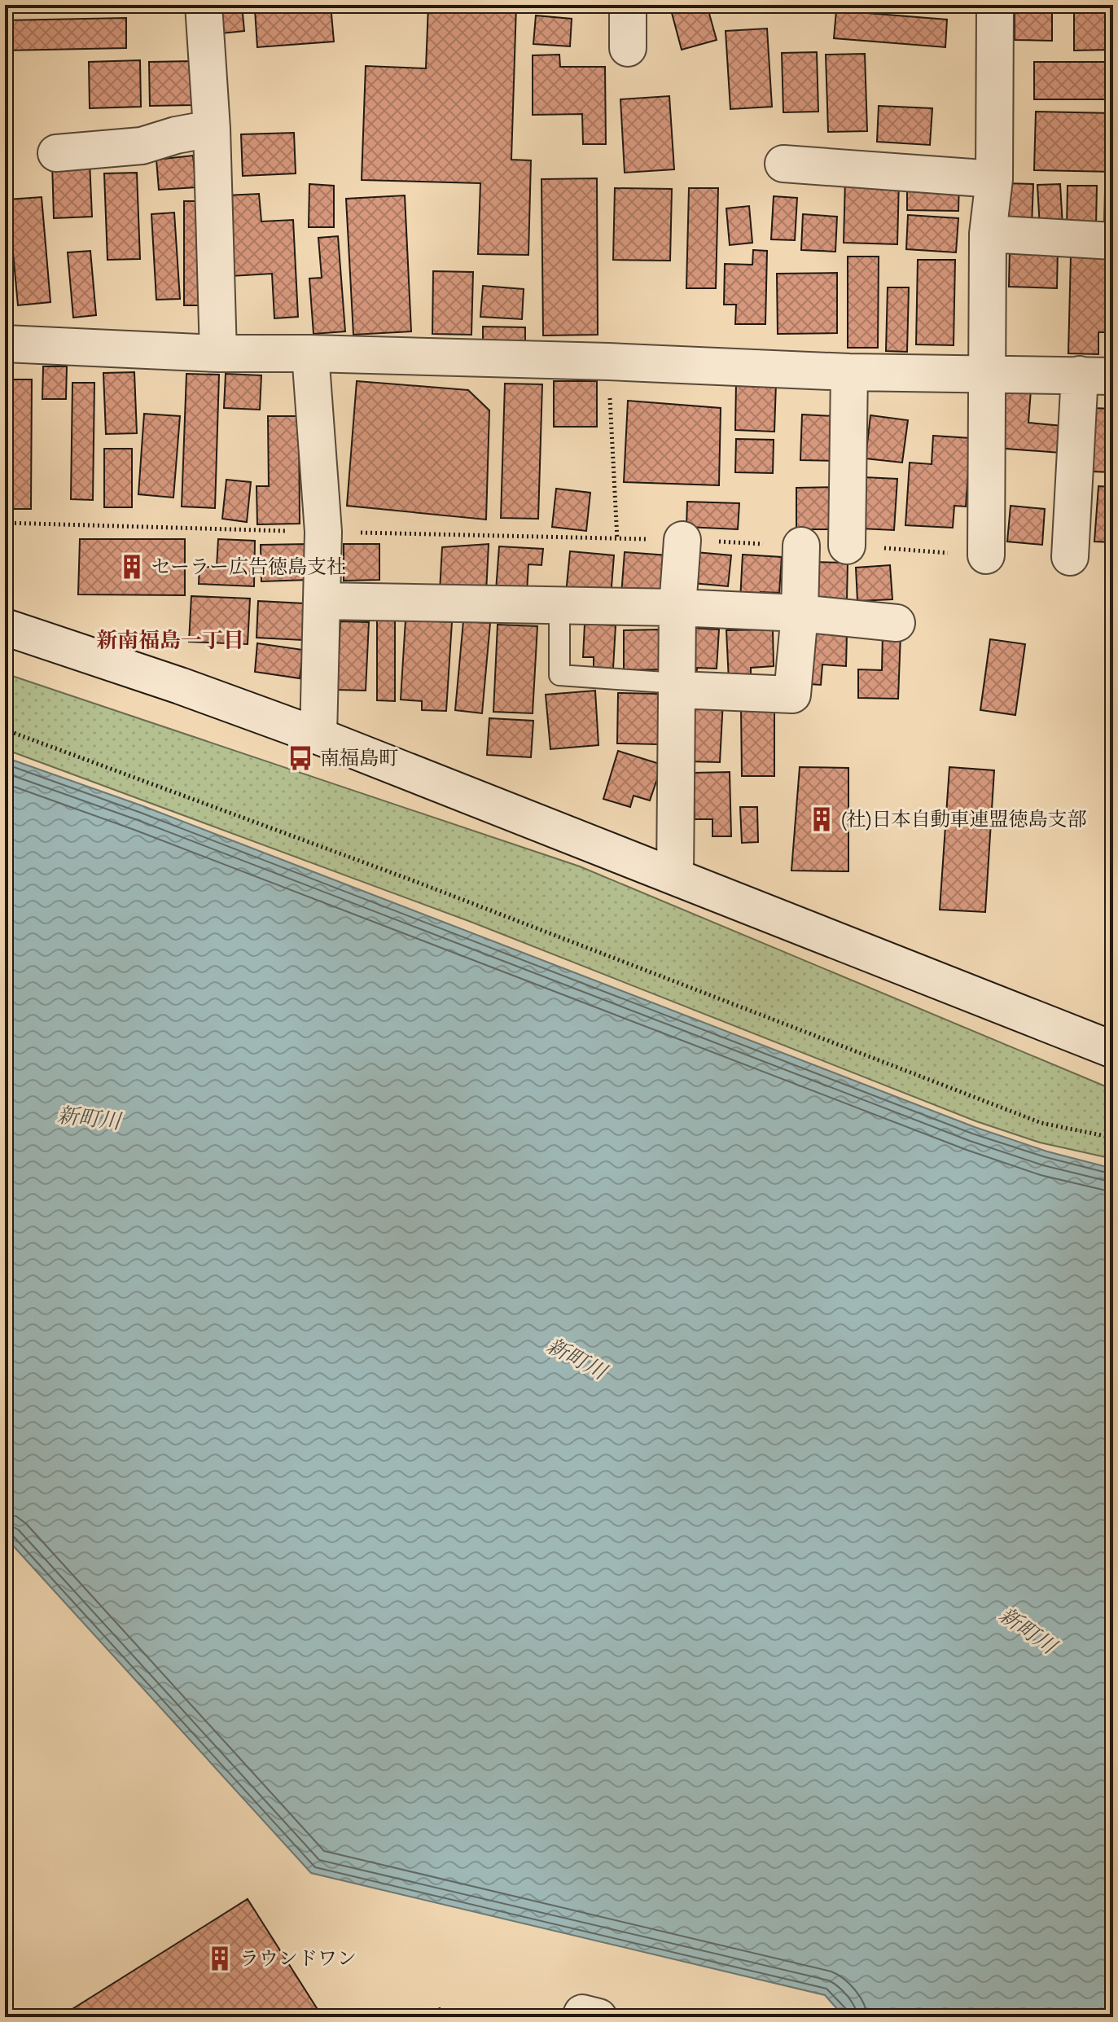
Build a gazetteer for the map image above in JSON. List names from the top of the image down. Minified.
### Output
{"districts":["新南福島一丁目"],"water":["新町川"],"places":{"building":["セーラー広告徳島支社","(社)日本自動車連盟徳島支部","ラウンドワン"],"bus stop":["南福島町"]}}
